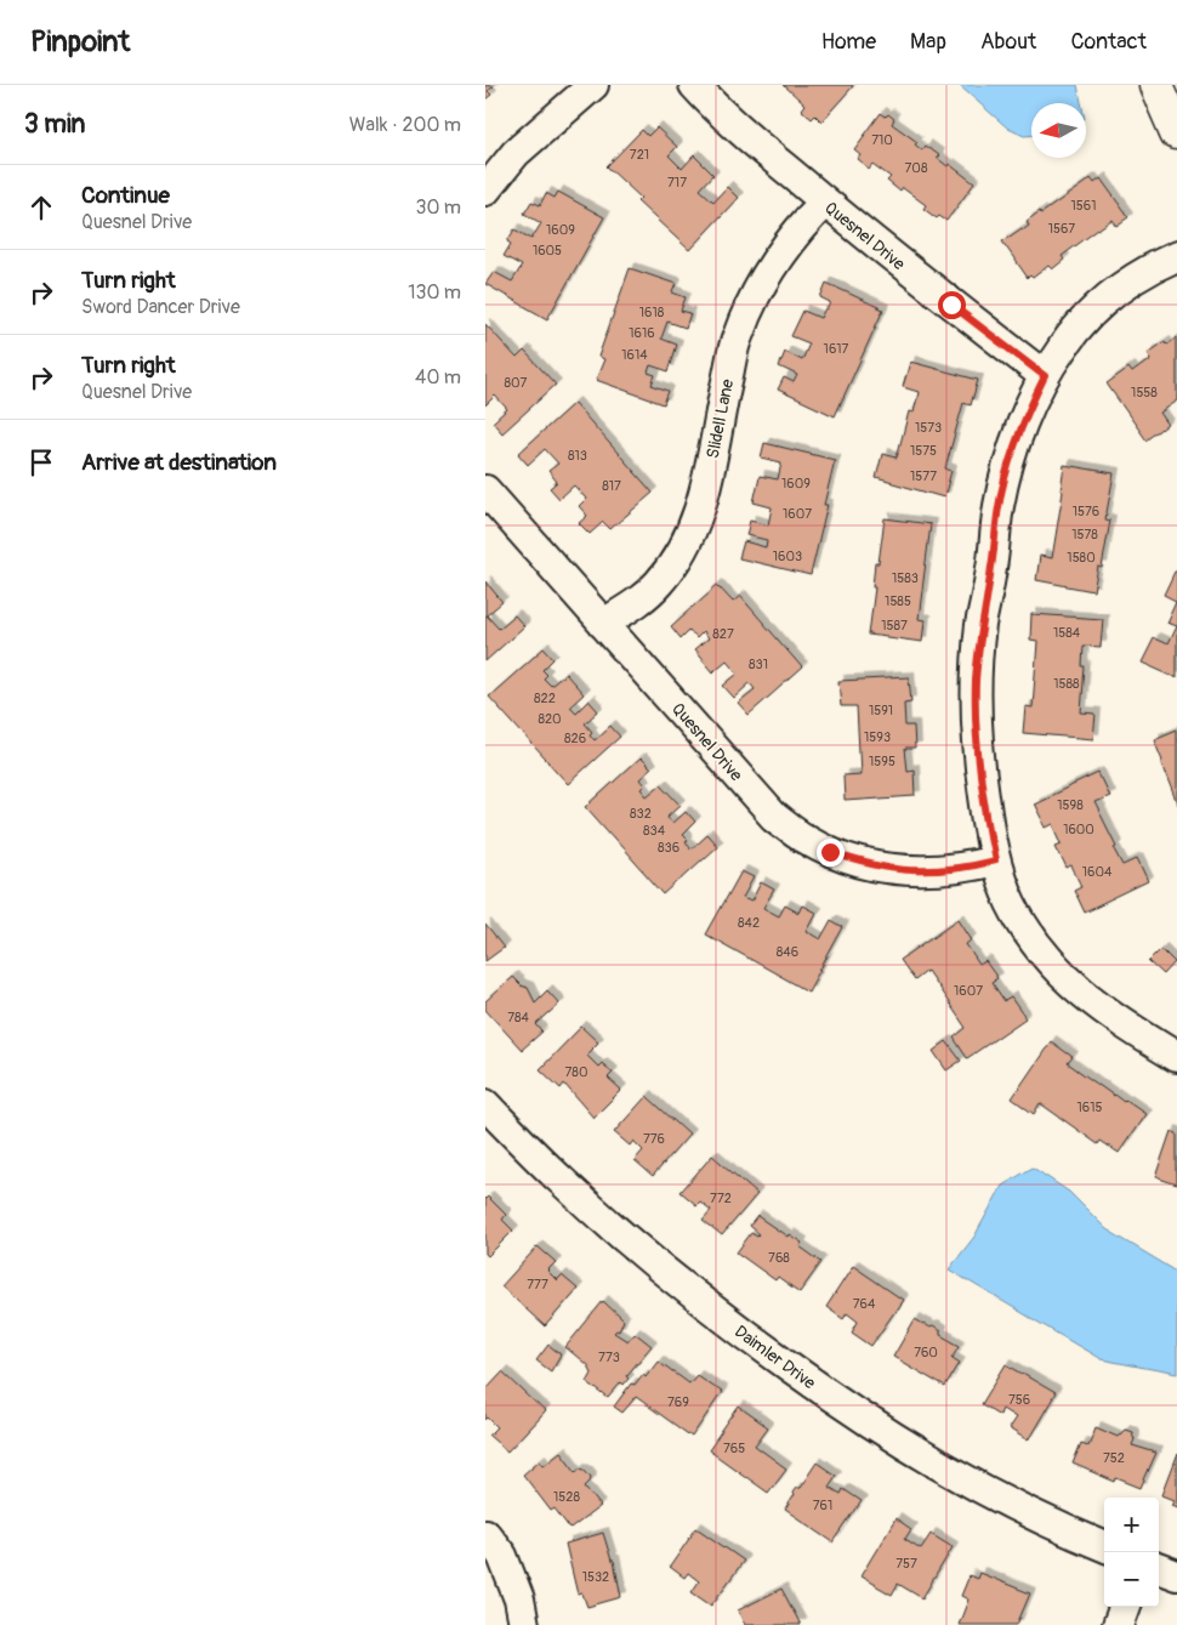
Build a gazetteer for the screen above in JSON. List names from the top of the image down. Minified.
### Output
{"streets":{"street":["Quesnel Drive","Slidell Lane","Daimler Drive"]},"crossings":[["Quesnel Drive","Slidell Lane"]],"house_numbers":["710","721","708","717","1561","1567","1609","1605","1618","1616","1617","1614","807","1558","1573","1575","813","1577","1609","817","1576","1607","1578","1603","1580","1583","1585","1587","1584","827","831","1588","822","1591","820","1593","826","1595","1598","832","1600","834","836","1604","842","846","1607","784","780","1615","776","772","768","777","764","760","773","756","769","765","752","1528","761","757","1532"],"north":"left","page":{"header":"Pinpoint","nav":["Home","Map","About","Contact"],"heading":["3 min","Walk · 200 m"],"list":[["Continue","Quesnel Drive","30 m"],["Turn right","Sword Dancer Drive","130 m"],["Turn right","Quesnel Drive","40 m"],"Arrive at destination"],"map_buttons":["+","−"]}}
